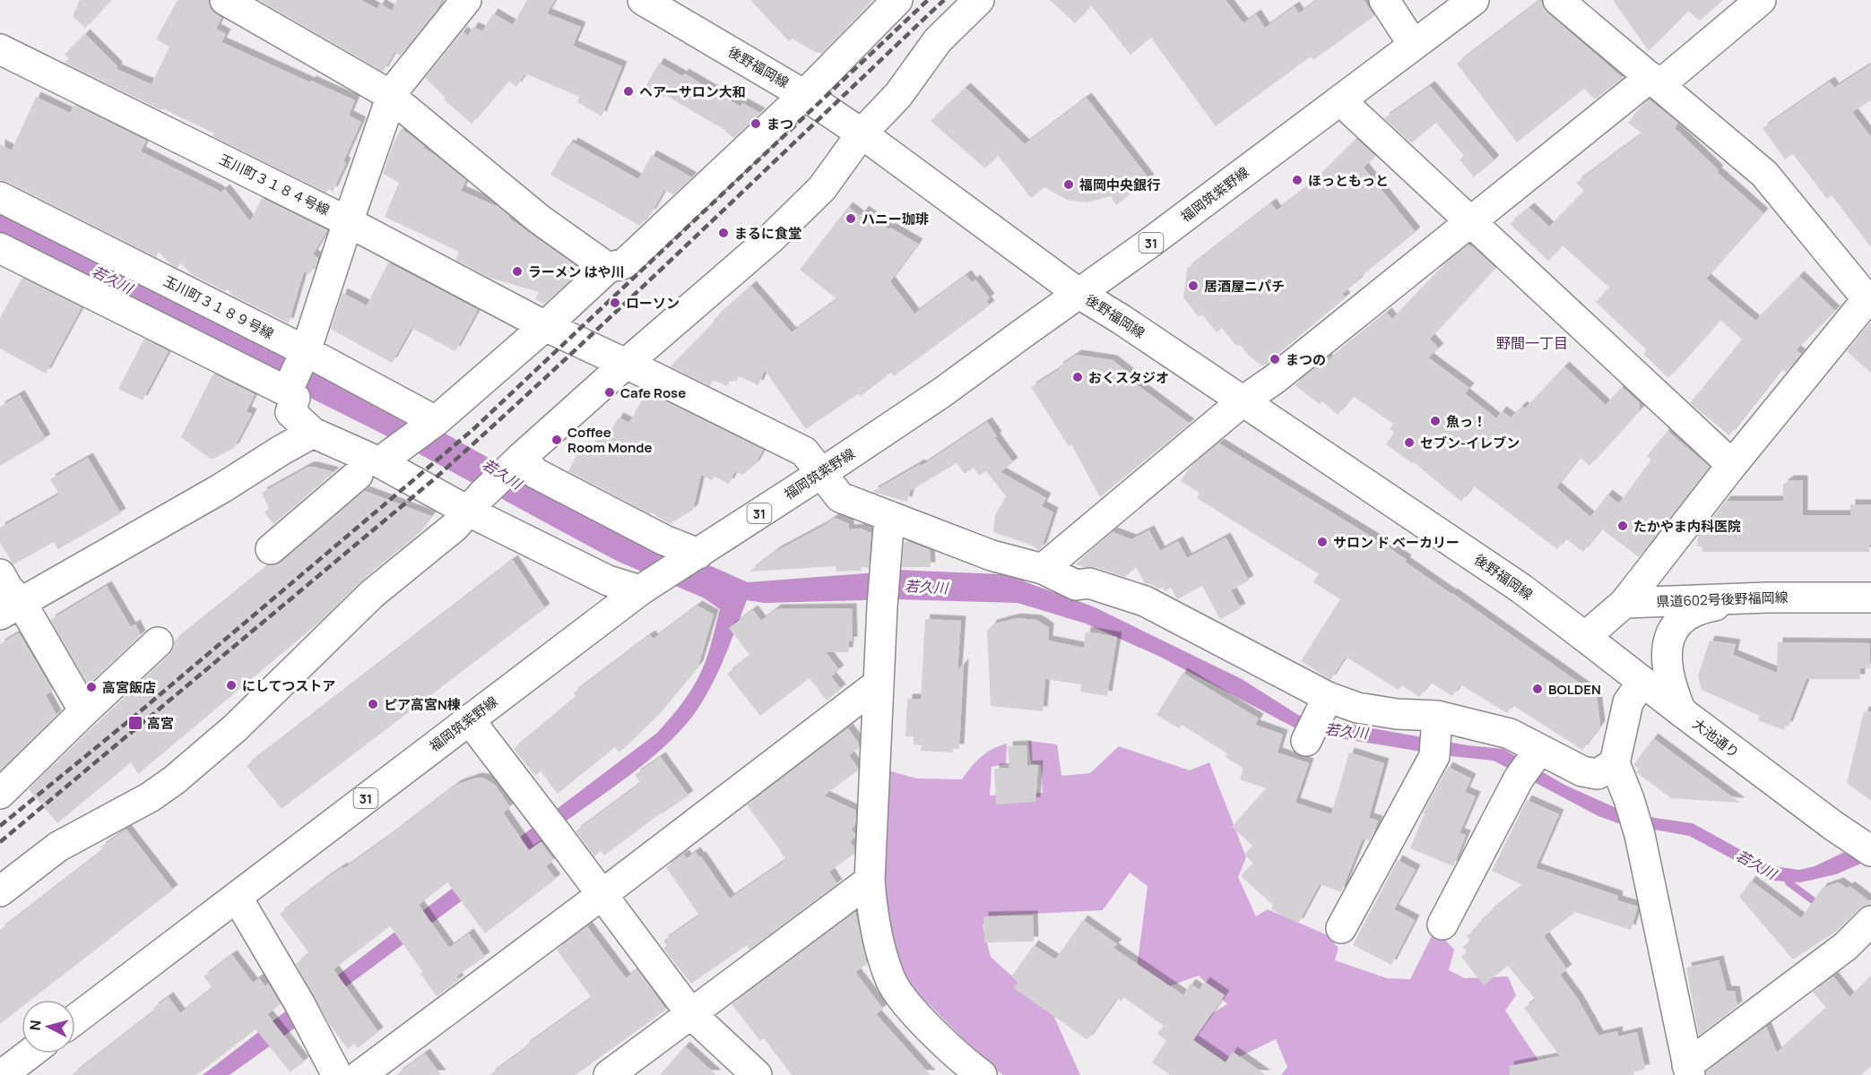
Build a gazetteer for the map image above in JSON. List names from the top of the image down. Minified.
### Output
{"streets":{"street":["後野福岡線","玉川町３１８４号線","福岡筑紫野線","31","玉川町３１８９号線","県道602号後野福岡線","大池通り"]},"crossings":[["後野福岡線","福岡筑紫野線"],["後野福岡線","大池通り"],["玉川町３１８４号線","福岡筑紫野線"]],"districts":["野間一丁目"],"water":["若久川"],"places":{"other":["ヘアーサロン大和","まつ","ほっともっと","福岡中央銀行","ハニー珈琲","まるに食堂","ラーメン はや川","居酒屋ニパチ","ローソン","まつの","おくスタジオ","Cafe Rose","魚っ！","Coffee Room Monde","セブン-イレブン","たかやま内科医院","サロン ド ベーカリー","にしてつストア","高宮飯店","BOLDEN","ピア高宮N棟"],"transit":["高宮"]},"north":"left"}
